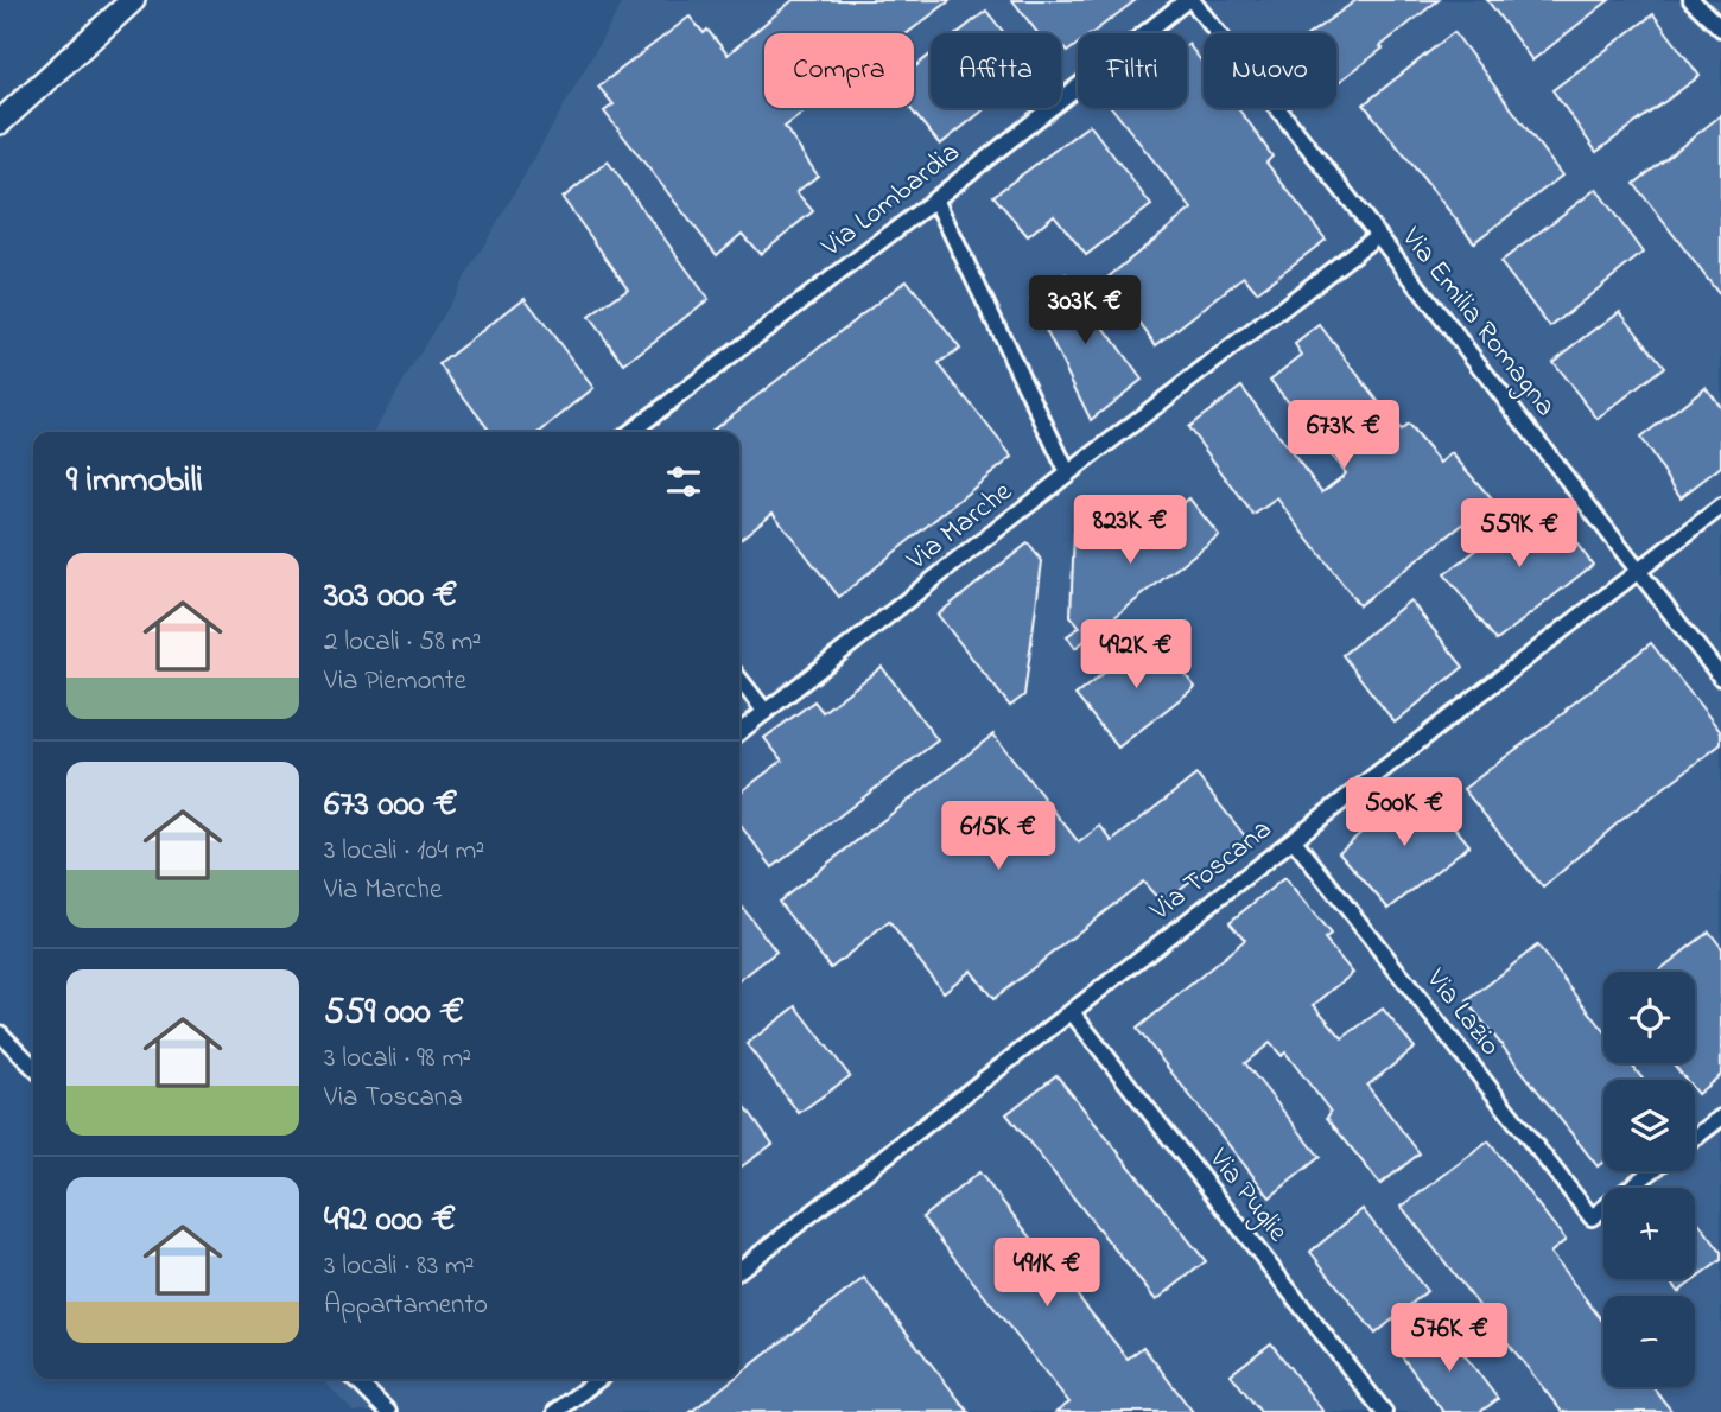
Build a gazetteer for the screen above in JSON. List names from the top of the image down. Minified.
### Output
{"streets":{"street":["Via Lombardia","Via Emilia Romagna","Via Marche","Via Toscana","Via Lazio","Via Puglie"]},"crossings":[["Via Lombardia","Via Emilia Romagna"],["Via Emilia Romagna","Via Marche"],["Via Emilia Romagna","Via Toscana"],["Via Toscana","Via Lazio"],["Via Toscana","Via Puglie"]],"page":{"chip":["Compra","Affitta","Filtri","Nuovo"],"price":["303K €","673K €","823K €","559K €","492K €","500K €","615K €","491K €","576K €"],"heading":"9 immobili","list":[{"name":"303 000 €","note":"2 locali · 58 m² · Via Piemonte"},{"name":"673 000 €","note":"3 locali · 104 m² · Via Marche"},{"name":"559 000 €","note":"3 locali · 98 m² · Via Toscana"},{"name":"492 000 €","note":"3 locali · 83 m² · Appartamento"}],"map_buttons":["+","−"]}}
